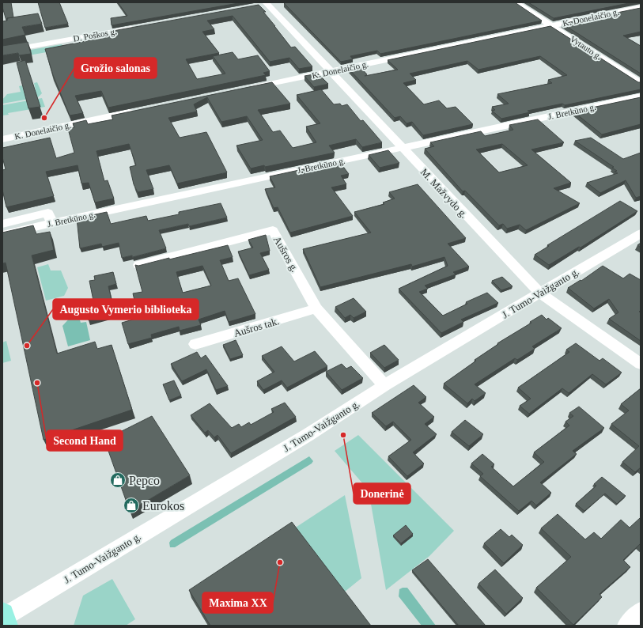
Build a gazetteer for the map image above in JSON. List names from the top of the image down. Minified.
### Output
{"streets":{"street":["K. Donelaičio g.","D. Poškos g.","Vytauto g.","J. Bretkūno g.","M. Mažvydo g.","Aušros g.","J. Tumo-Vaižganto g.","Aušros tak."]},"crossings":[["K. Donelaičio g.","Vytauto g."],["K. Donelaičio g.","M. Mažvydo g."],["J. Bretkūno g.","M. Mažvydo g."],["M. Mažvydo g.","J. Tumo-Vaižganto g."],["Aušros g.","J. Tumo-Vaižganto g."],["Aušros g.","Aušros tak."]],"places":{"other":["Grožio salonas","Augusto Vymerio biblioteka","Second Hand","Donerinė","Maxima XX"],"shop":["Pepco","Eurokos"]}}
